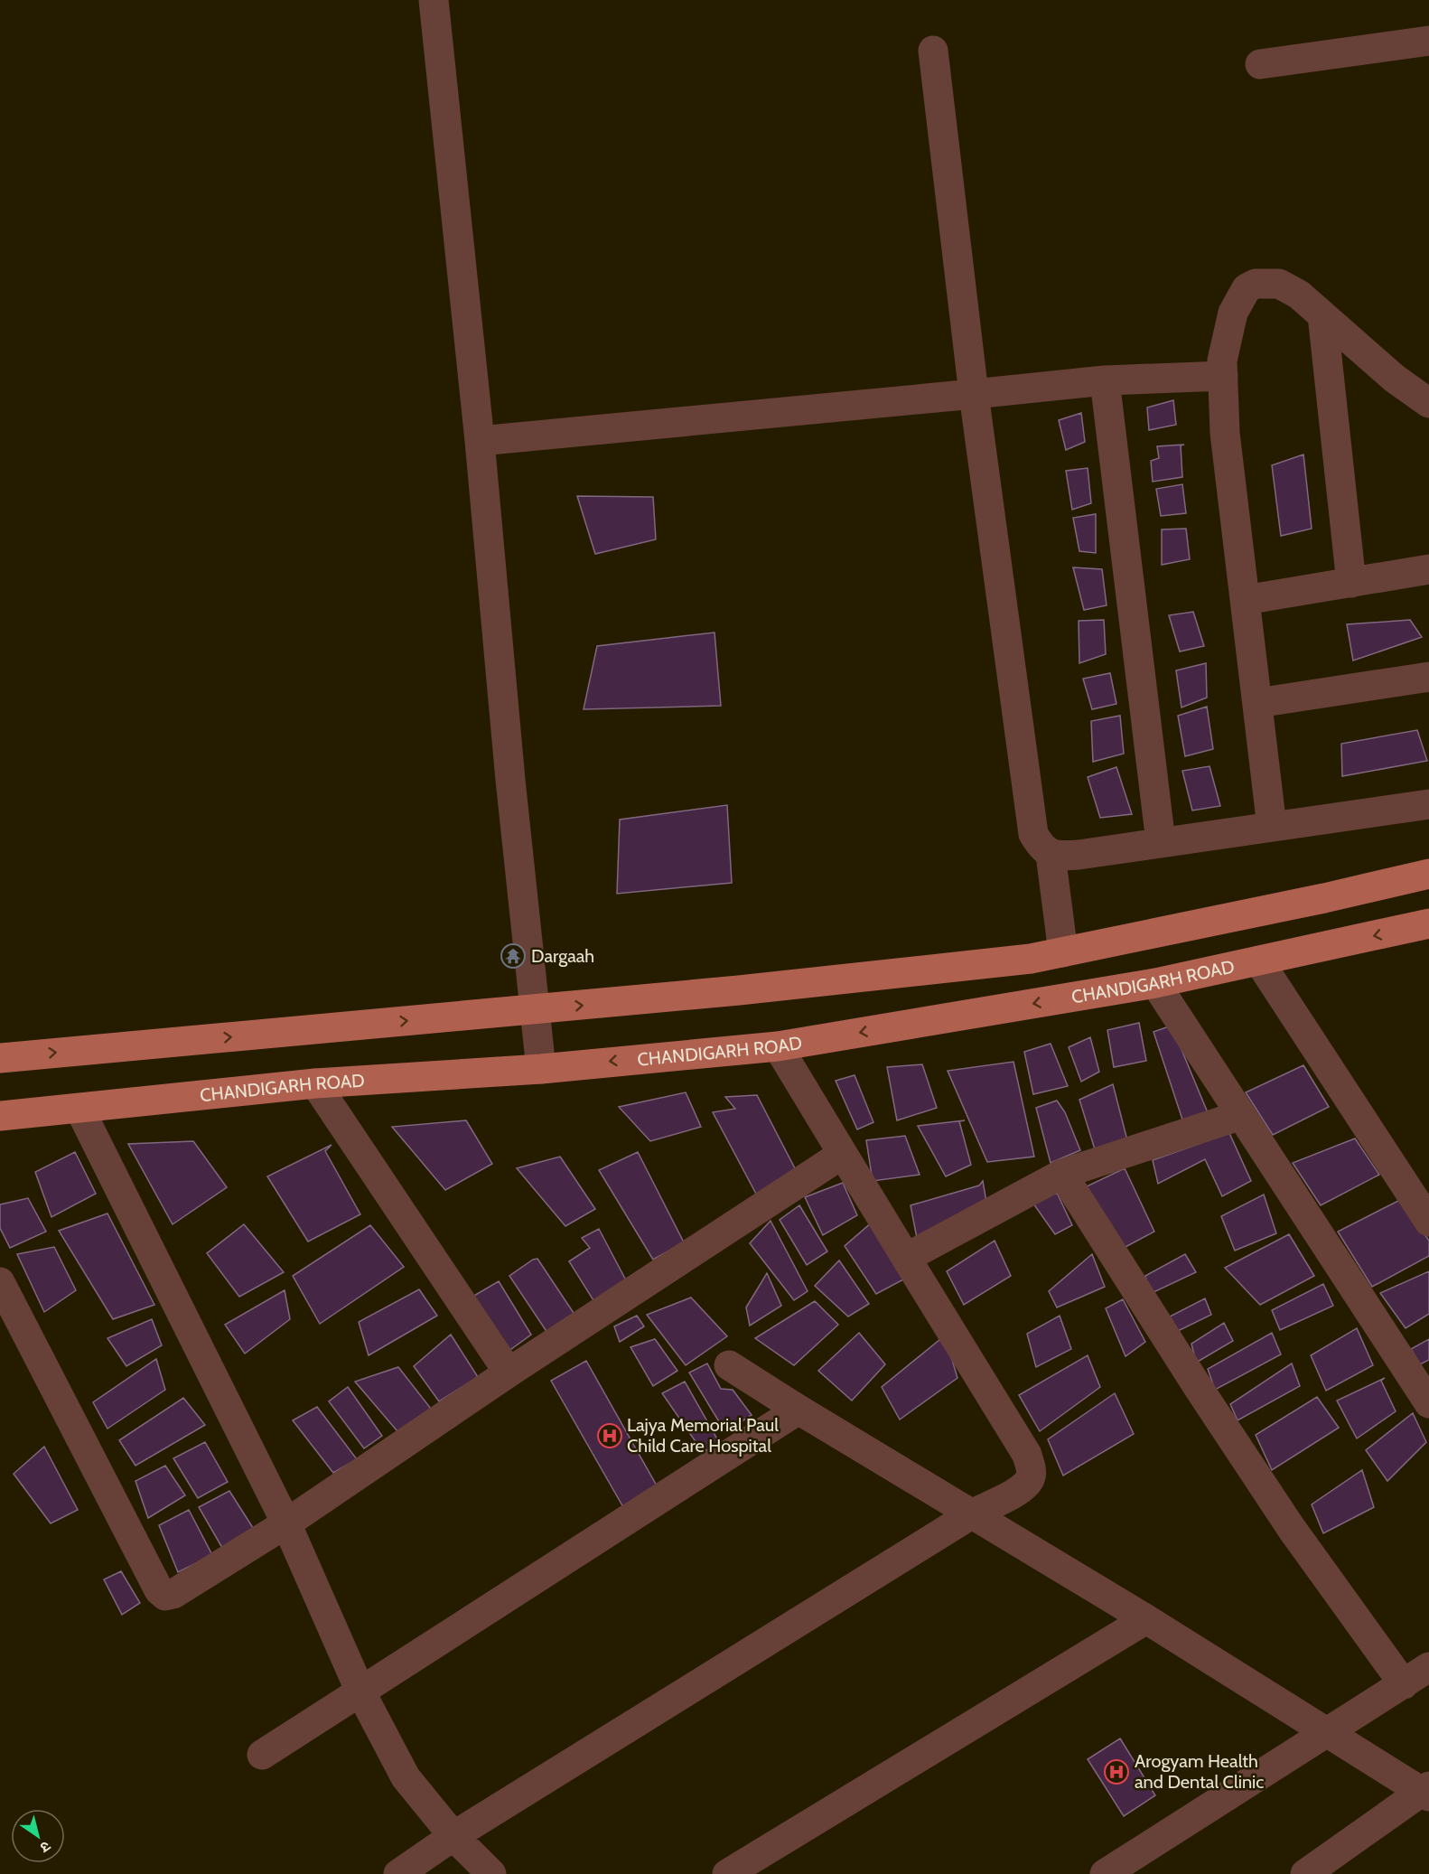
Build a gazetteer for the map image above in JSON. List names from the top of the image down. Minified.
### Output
{"streets":{"main road":["CHANDIGARH ROAD"]},"places":{"temple":["Dargaah"],"hospital":["Lajya Memorial Paul Child Care Hospital","Arogyam Health and Dental Clinic"]},"north":"bottom right"}
